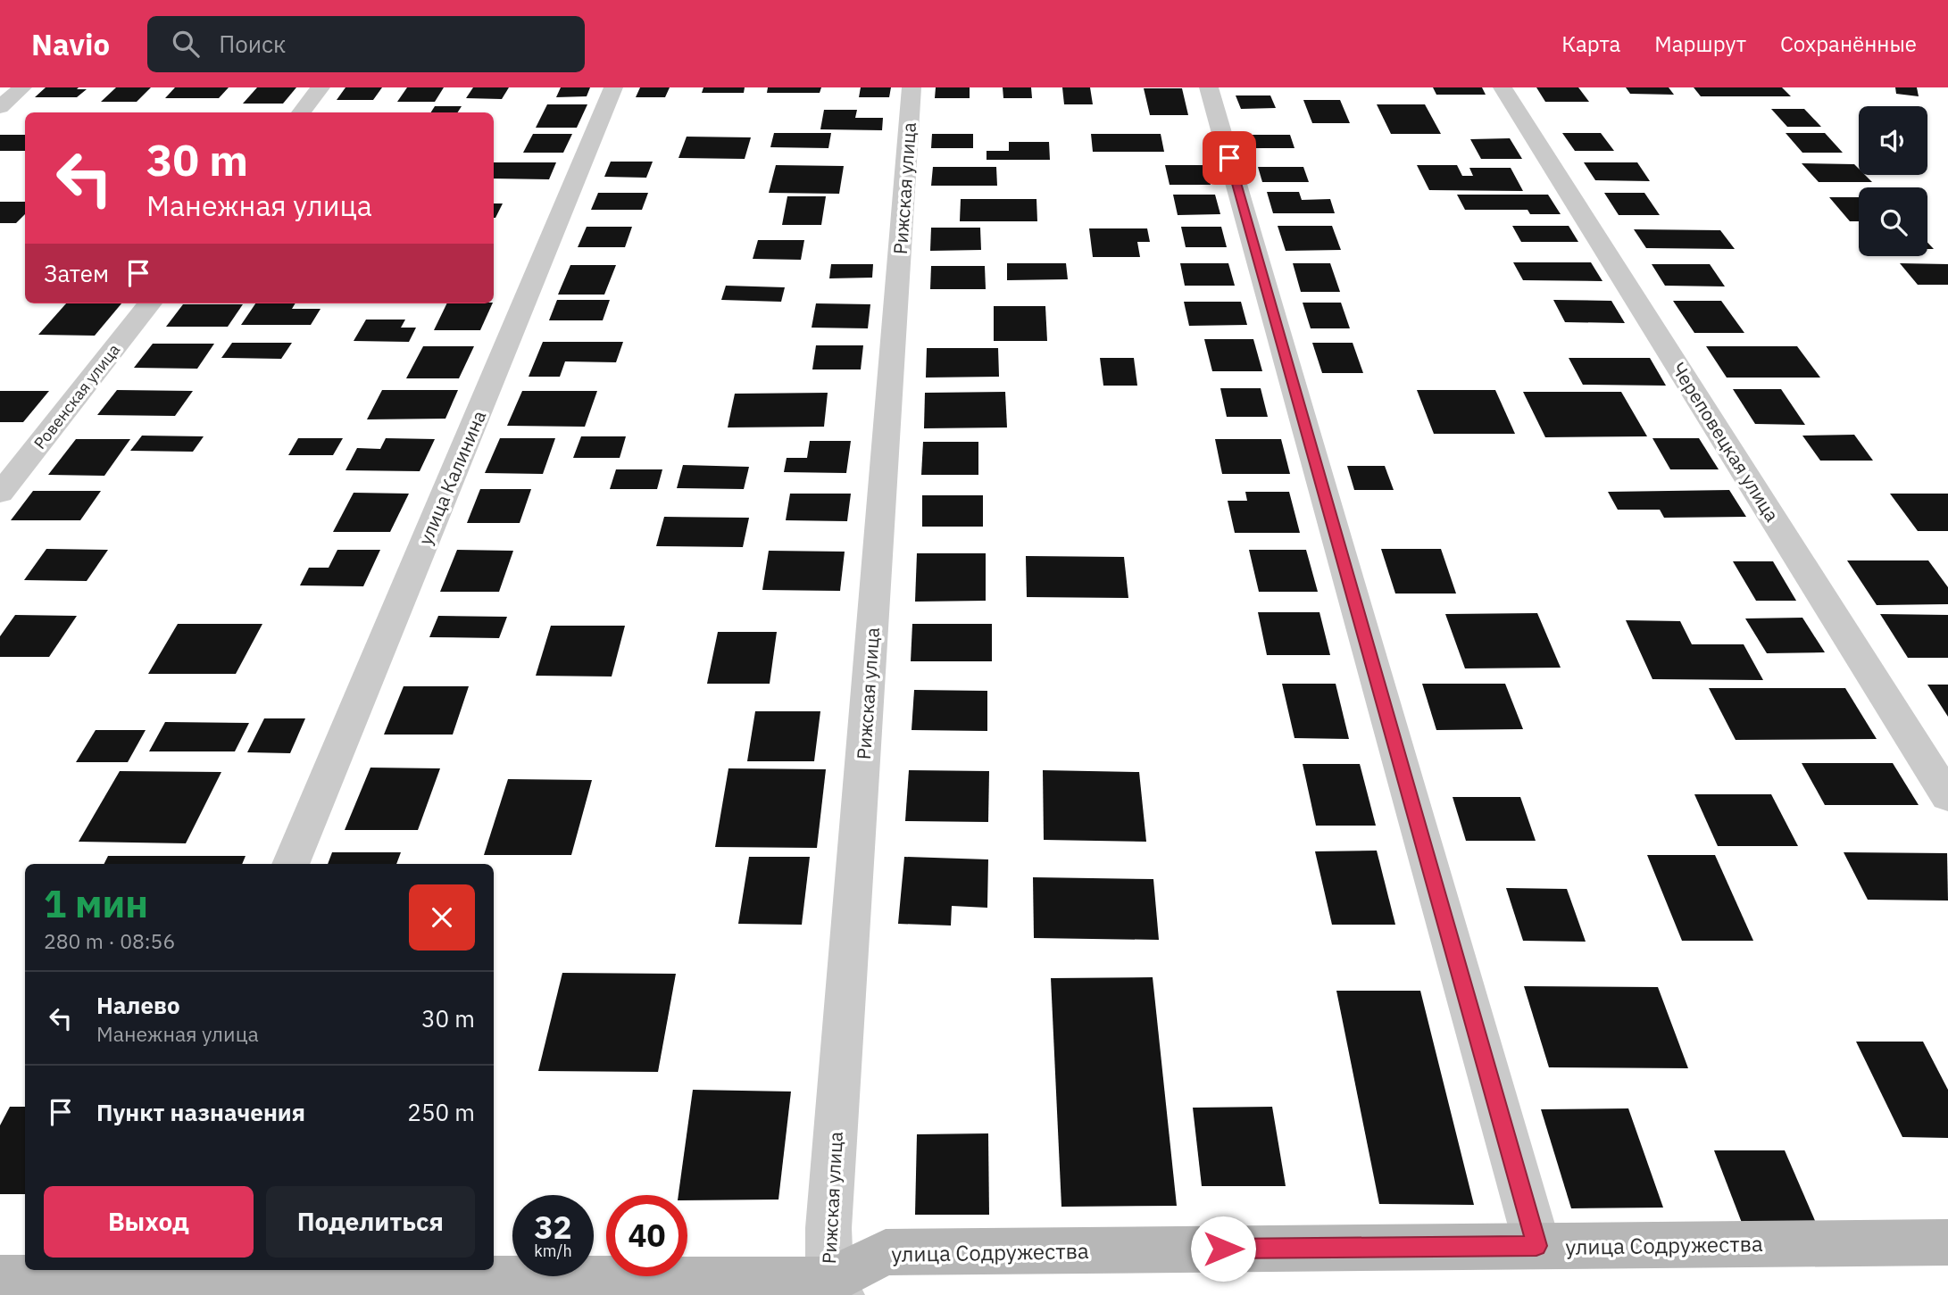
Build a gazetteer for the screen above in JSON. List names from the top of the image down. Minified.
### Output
{"streets":{"street":["Рижская улица","Ровенская улица","Череповецкая улица","улица Калинина","улица Содружества"]},"crossings":[["Рижская улица","улица Содружества"]],"page":{"header":"Navio","search":"Поиск","nav":["Карта","Маршрут","Сохранённые"],"turn":["30 m","Манежная улица"],"then":"Затем","heading":["1 мин","280 m · 08:56"],"list":[{"name":"Налево","note":"Манежная улица","value":"30 m"},{"name":"Пункт назначения","value":"250 m"}],"buttons":["Выход","Поделиться"],"speed":"32 km/h","limit":"40"}}
